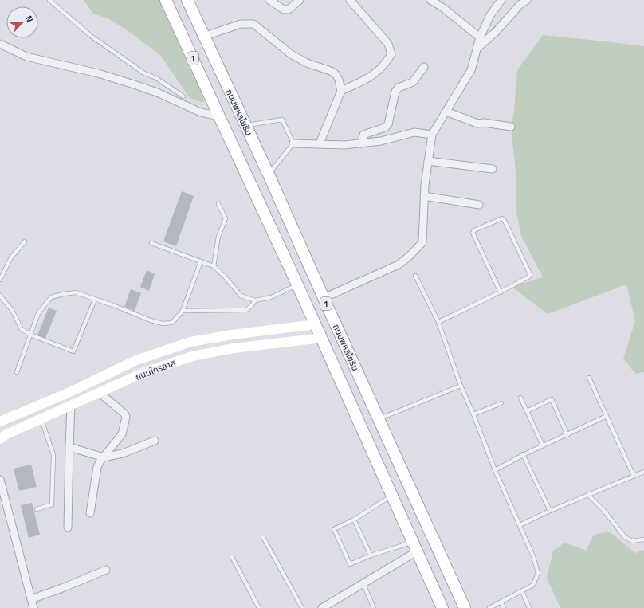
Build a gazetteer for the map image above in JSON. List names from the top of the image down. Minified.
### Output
{"streets":{"main road":["1","ถนนพหลโยธิน","ถนนไกรลาศ"]},"crossings":[["ถนนพหลโยธิน","ถนนไกรลาศ"]],"north":"top right"}
